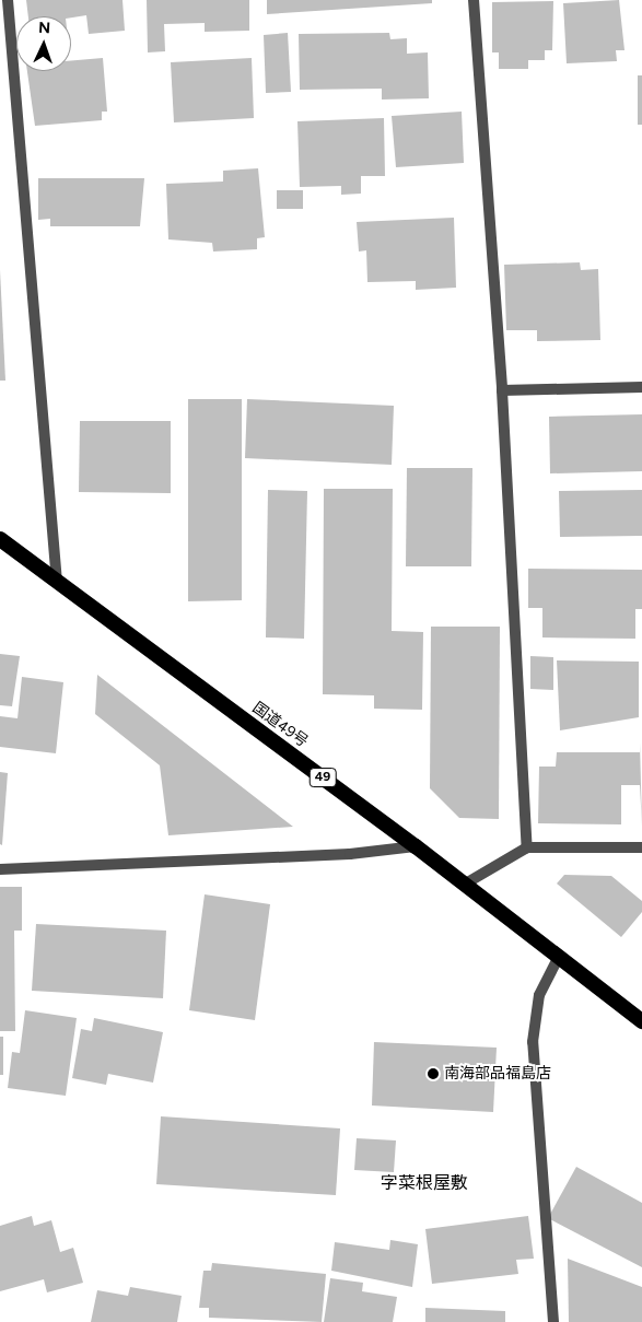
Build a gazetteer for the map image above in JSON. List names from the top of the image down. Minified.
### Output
{"streets":{"highway":["国道49号","49"]},"districts":["字菜根屋敷"],"places":["南海部品福島店"],"north":"top"}
